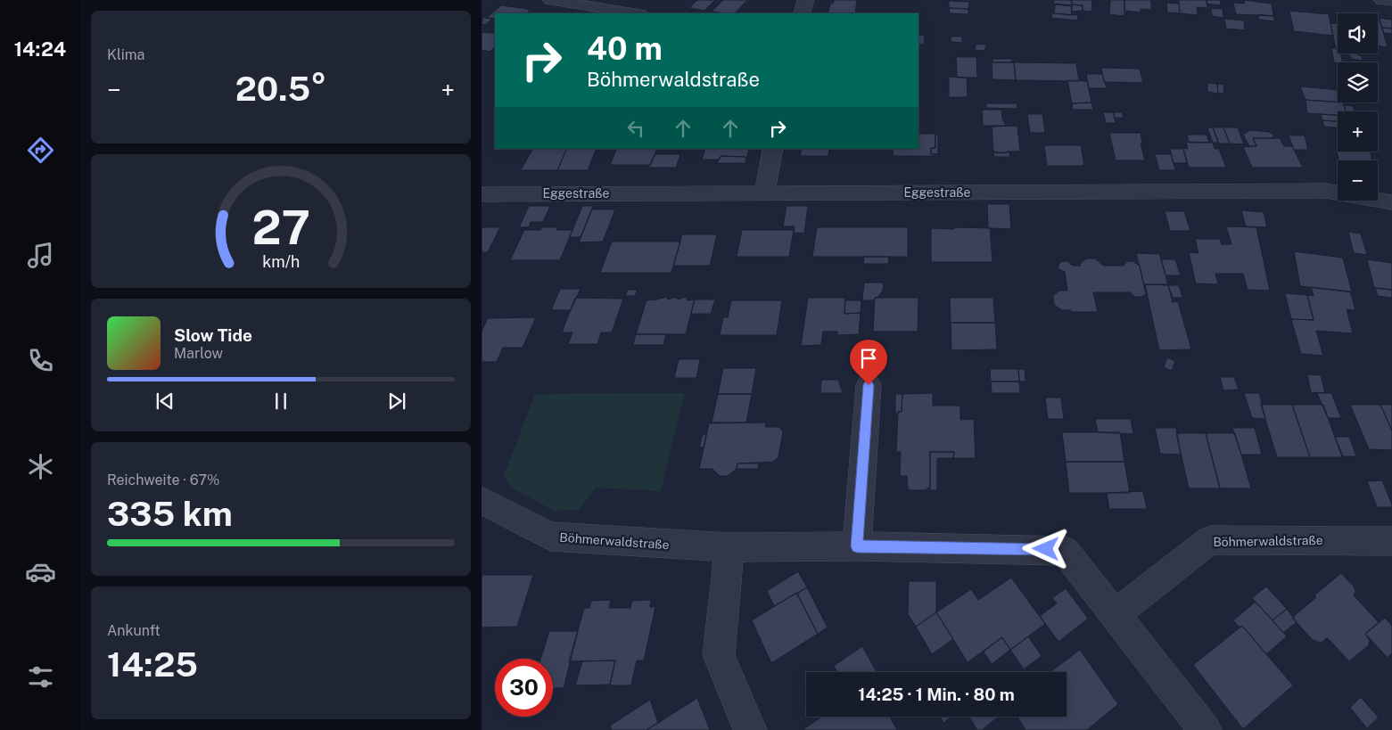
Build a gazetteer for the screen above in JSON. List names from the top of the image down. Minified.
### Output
{"streets":{"street":["Eggestraße","Böhmerwaldstraße"]},"page":{"tabs":"14:24","tile":["Klima",["Reichweite · 67%","335 km"],["Ankunft","14:25"]],"map_buttons":["+","−"],"turn":["40 m","Böhmerwaldstraße"],"heat":["−","20.5°","+"],"song":["Slow Tide","Marlow"],"limit":"30","trip":"14:25 · 1 Min. · 80 m","gauge":["27","km/h"]}}
